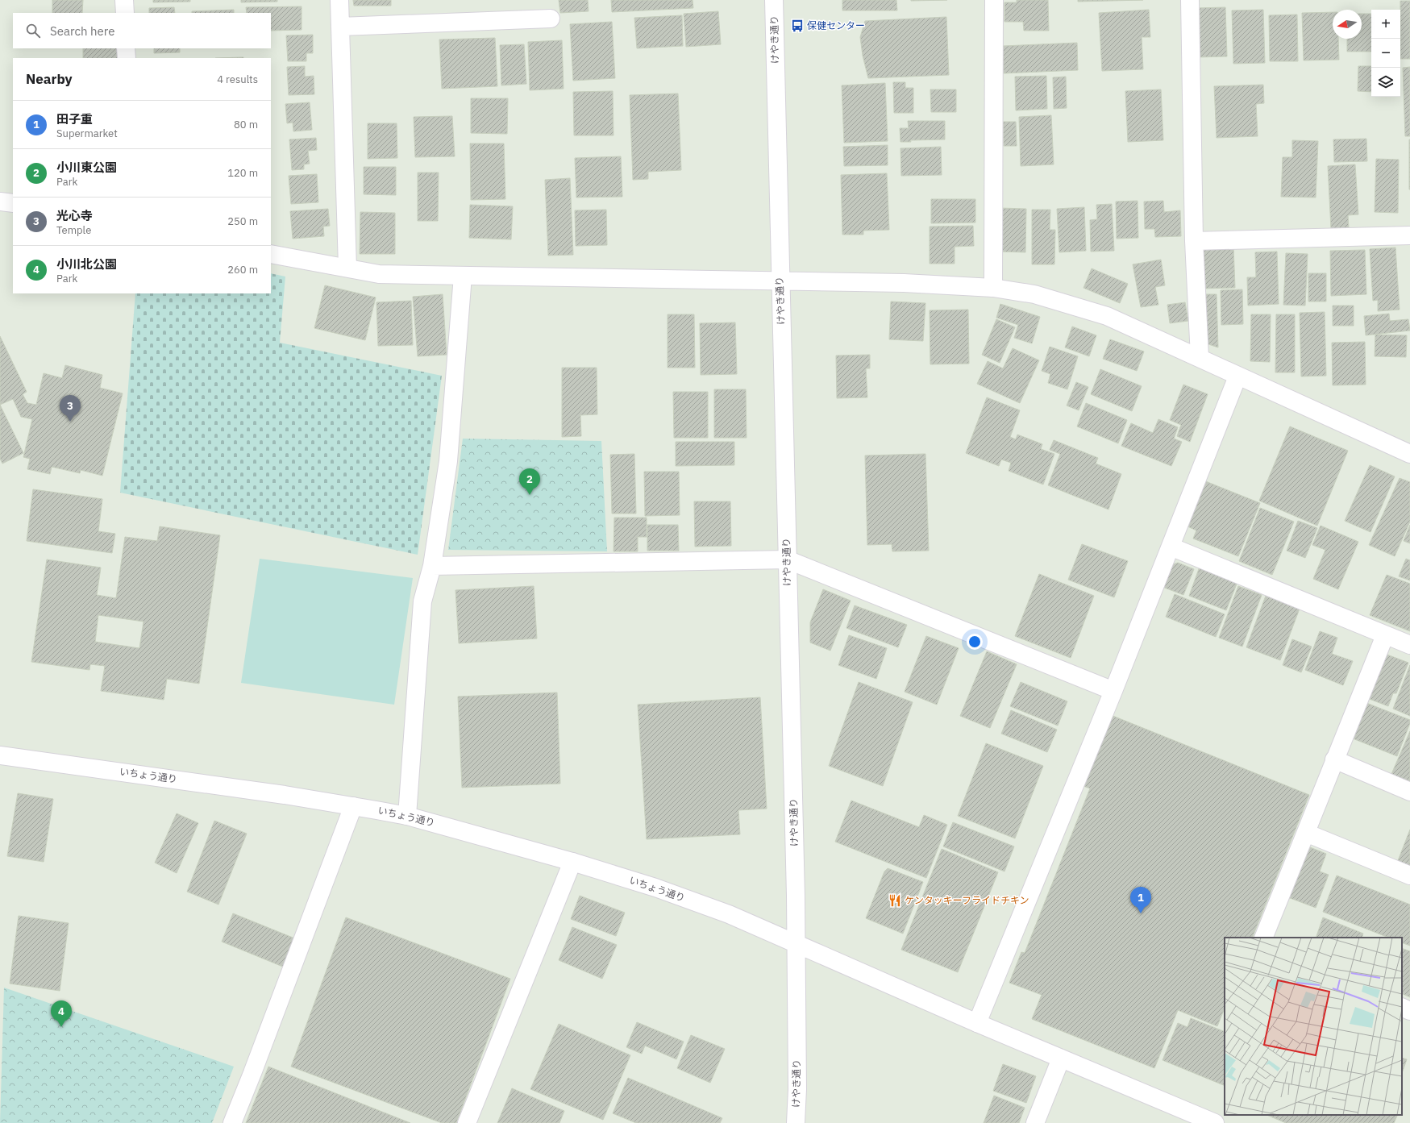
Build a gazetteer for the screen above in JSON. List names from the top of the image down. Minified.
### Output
{"streets":{"street":["けやき通り","いちょう通り"]},"crossings":[["けやき通り","いちょう通り"]],"places":{"bus stop":["保健センター"],"restaurant":["ケンタッキーフライドチキン"]},"north":"left","page":{"map_buttons":["+","−"],"search":"Search here","heading":["Nearby","4 results"],"list":[{"mark":"1","name":"田子重","note":"Supermarket","value":"80 m"},{"mark":"2","name":"小川東公園","note":"Park","value":"120 m"},{"mark":"3","name":"光心寺","note":"Temple","value":"250 m"},{"mark":"4","name":"小川北公園","note":"Park","value":"260 m"}],"pins":["3","2","1","4"]}}
